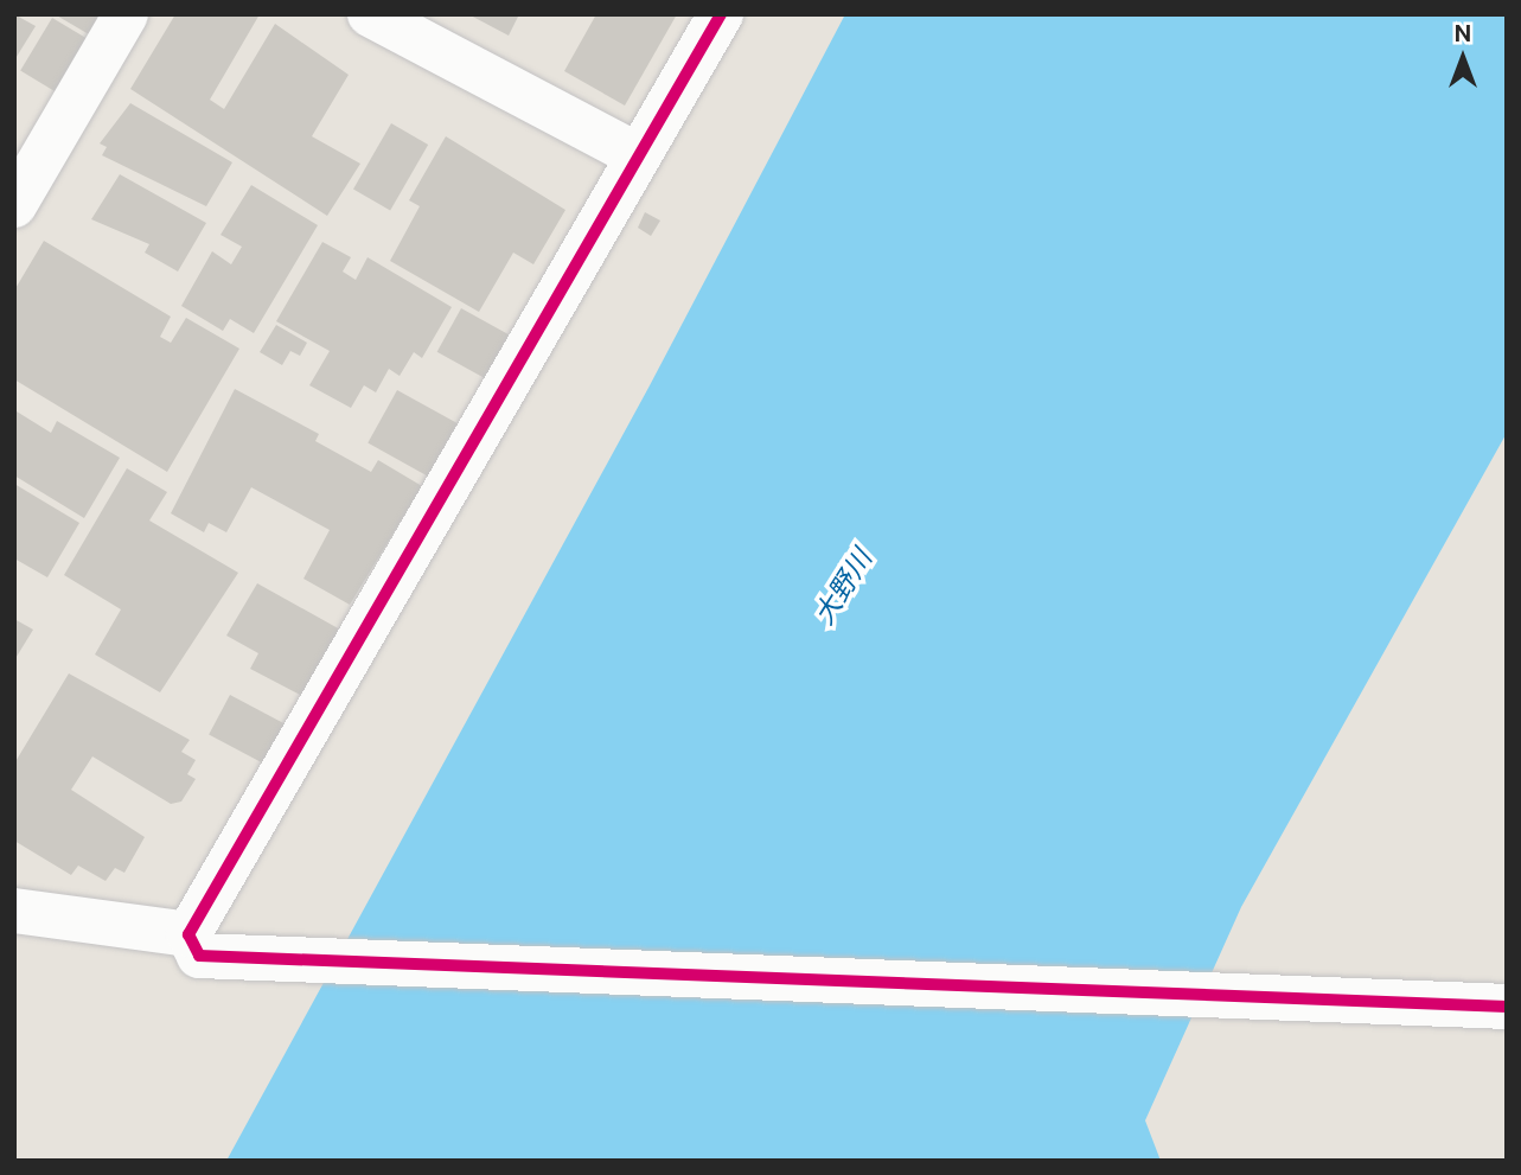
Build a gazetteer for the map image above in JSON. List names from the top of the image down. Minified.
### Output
{"water":["大野川"],"north":"top"}
